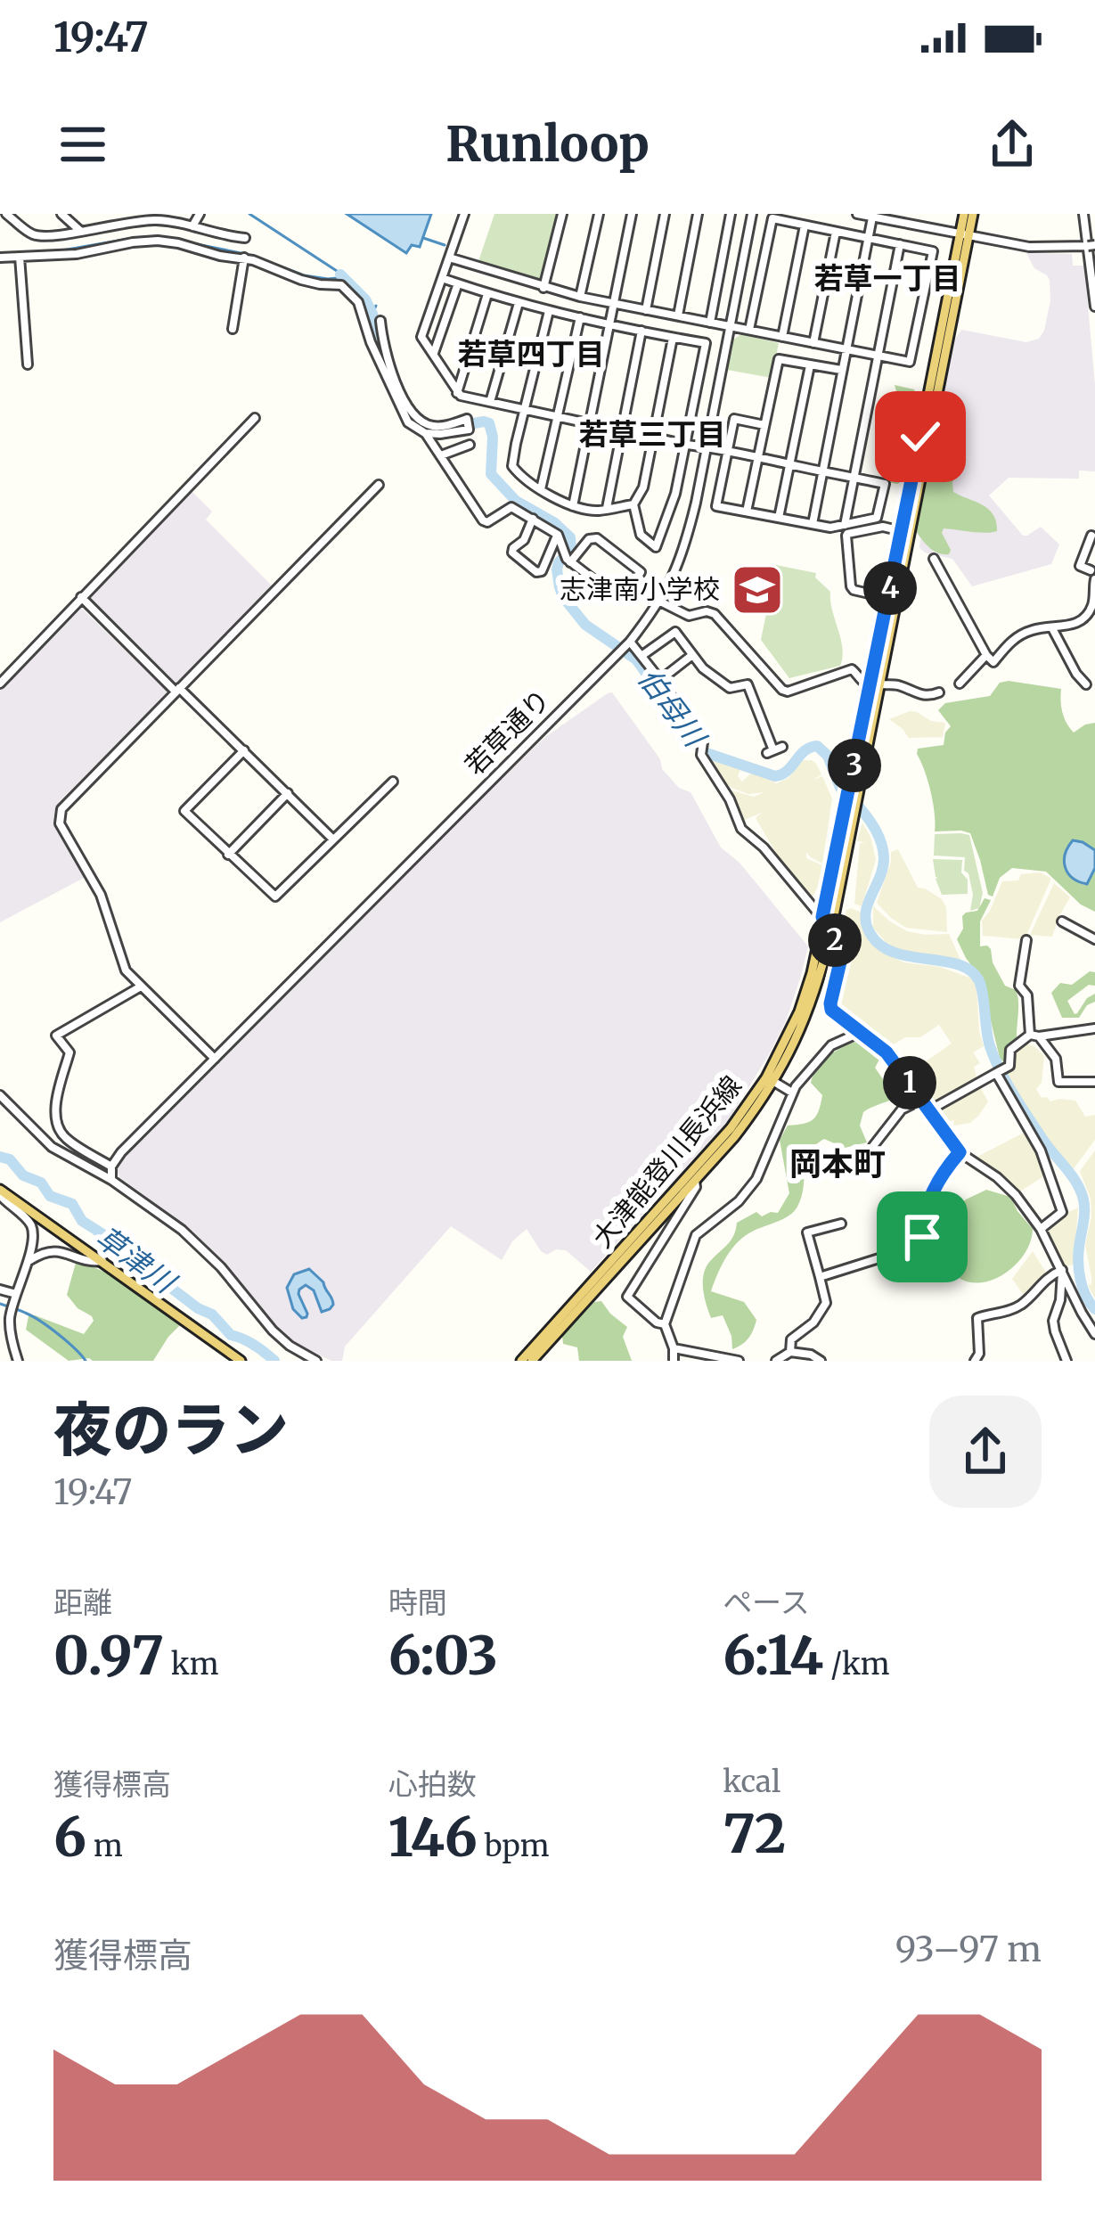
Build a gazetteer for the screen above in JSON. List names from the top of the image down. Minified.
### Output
{"streets":{"main road":["大津能登川長浜線"],"street":["若草通り"]},"districts":["若草一丁目","若草四丁目","若草三丁目","岡本町"],"water":["伯母川","草津川"],"places":{"school or university":["志津南小学校"]},"page":{"status":"19:47","header":"Runloop","pins":["4","3","2","1"],"heading":["夜のラン","19:47"],"stats":[["距離","0.97 km"],["時間","6:03"],["ペース","6:14 /km"],["獲得標高","6 m"],["心拍数","146 bpm"],["kcal","72"]],"chart":["獲得標高","93–97 m"]}}
